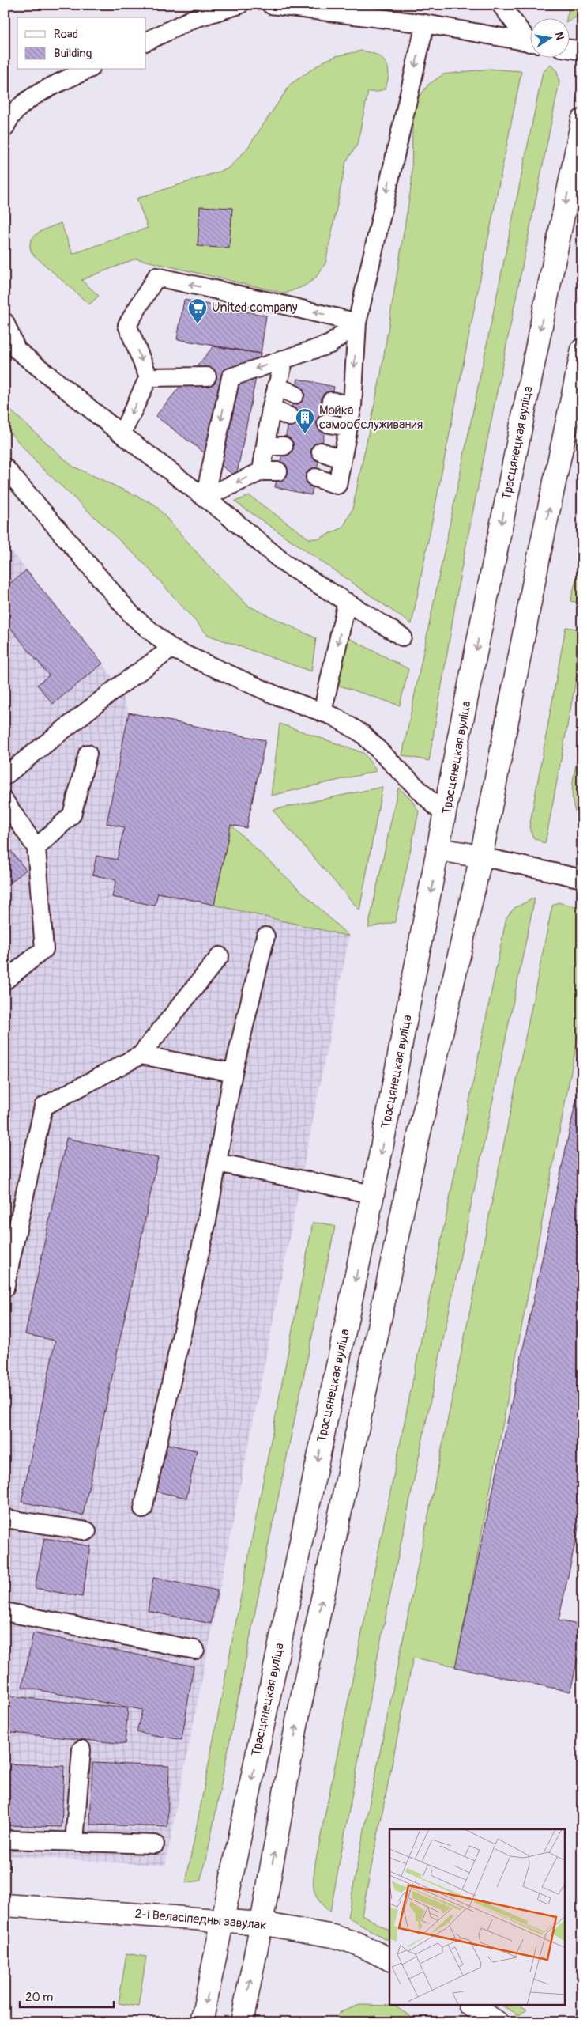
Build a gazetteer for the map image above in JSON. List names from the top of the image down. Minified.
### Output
{"streets":{"main road":["Трасцянецкая вуліца","2-і Веласіпедны завулак"]},"crossings":[["Трасцянецкая вуліца","2-і Веласіпедны завулак"]],"places":{"supermarket":["United company"],"building":["Мойка самообслуживания"]},"legend":["Road","Building"],"scale_bar":"20 m","north":"right"}
